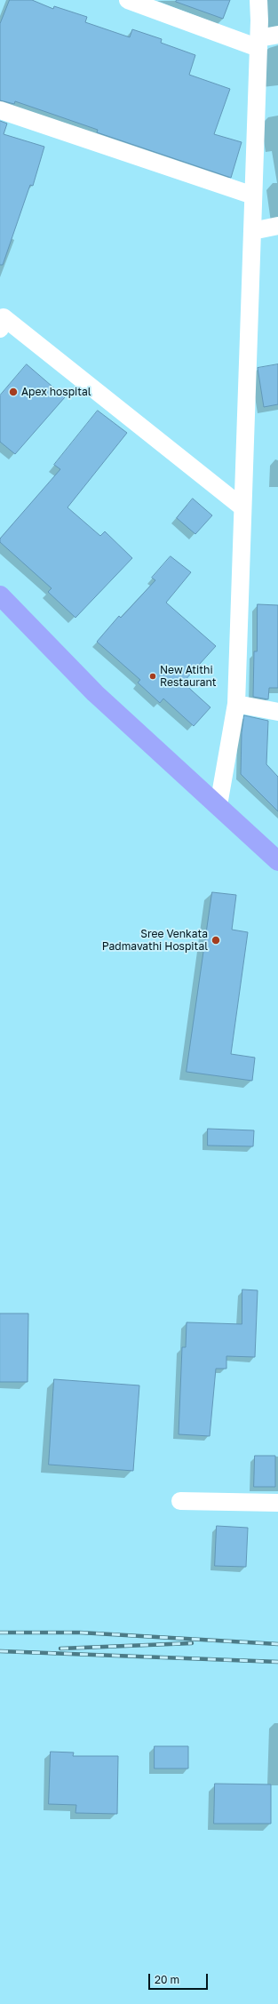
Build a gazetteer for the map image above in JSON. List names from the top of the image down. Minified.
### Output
{"places":["Apex hospital","New Atithi Restaurant","Sree Venkata Padmavathi Hospital"],"scale_bar":"20 m"}
